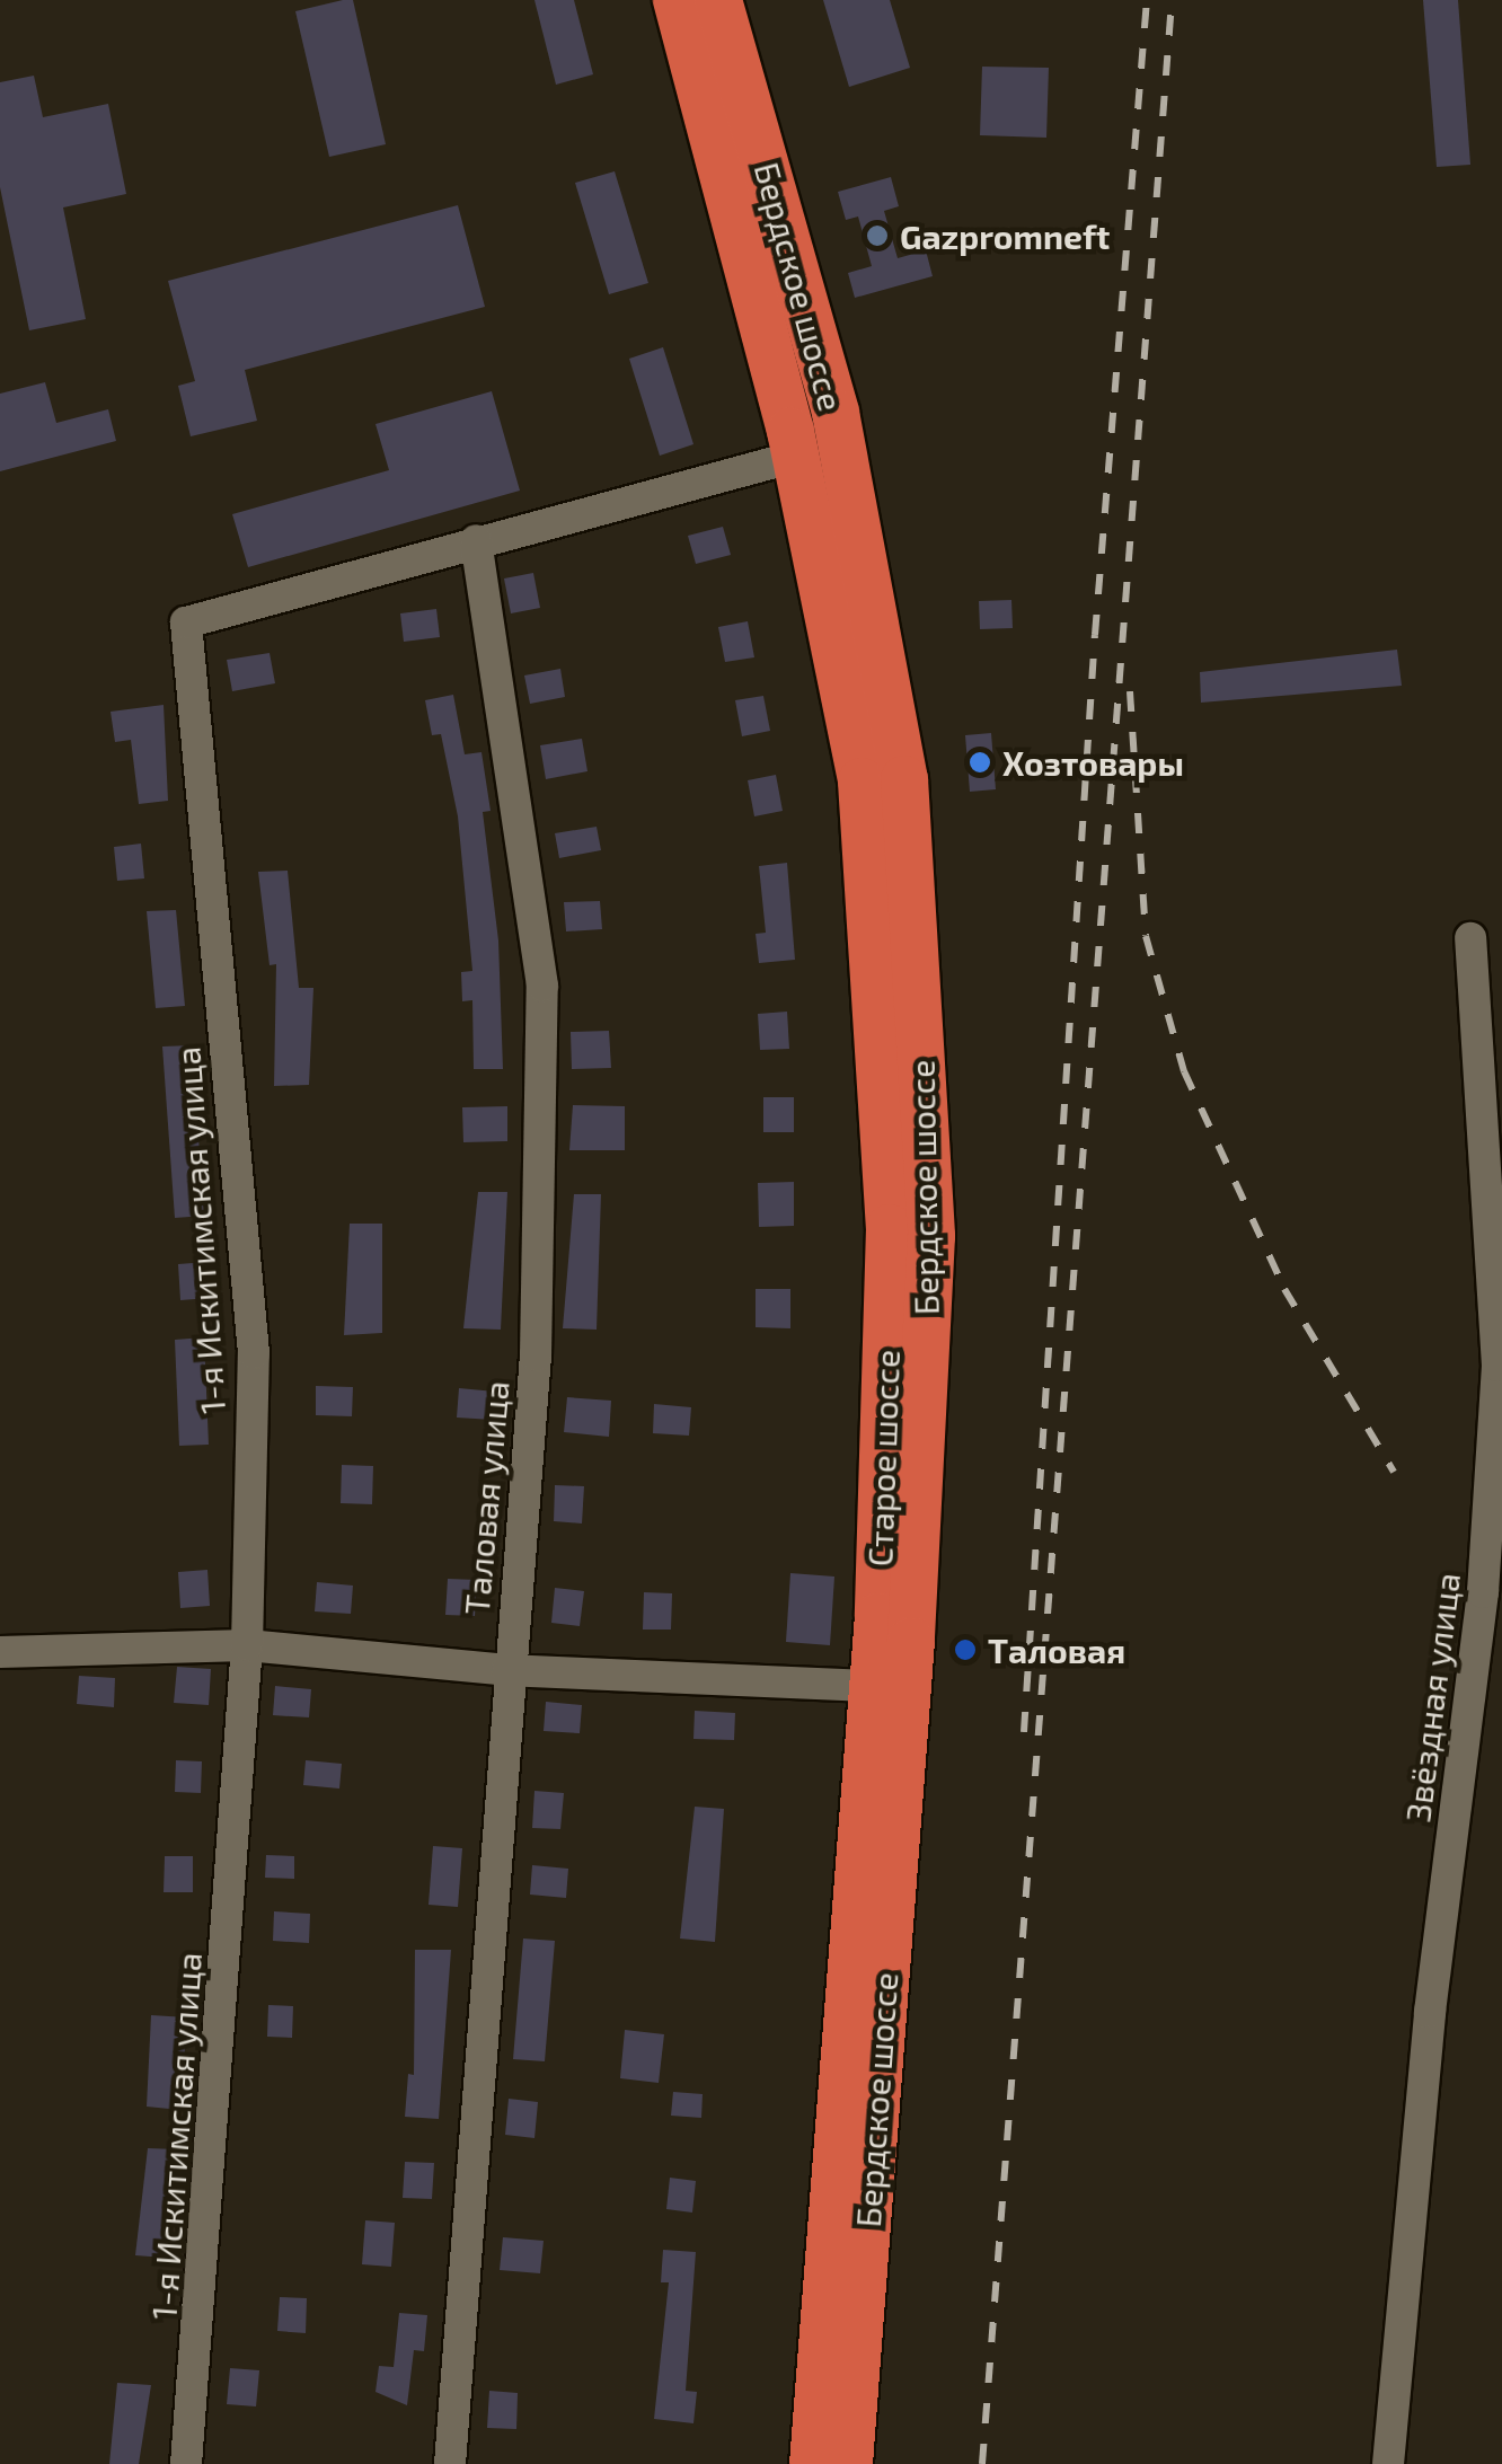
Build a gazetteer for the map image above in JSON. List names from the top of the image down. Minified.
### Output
{"streets":{"highway":["Бердское шоссе","Старое шоссе"],"street":["1-я Искитимская улица","Таловая улица","Звёздная улица"]},"crossings":[["Бердское шоссе","1-я Искитимская улица"],["Бердское шоссе","Старое шоссе"],["1-я Искитимская улица","Старое шоссе"],["1-я Искитимская улица","Таловая улица"]],"places":["Gazpromneft","Хозтовары","Таловая"]}
